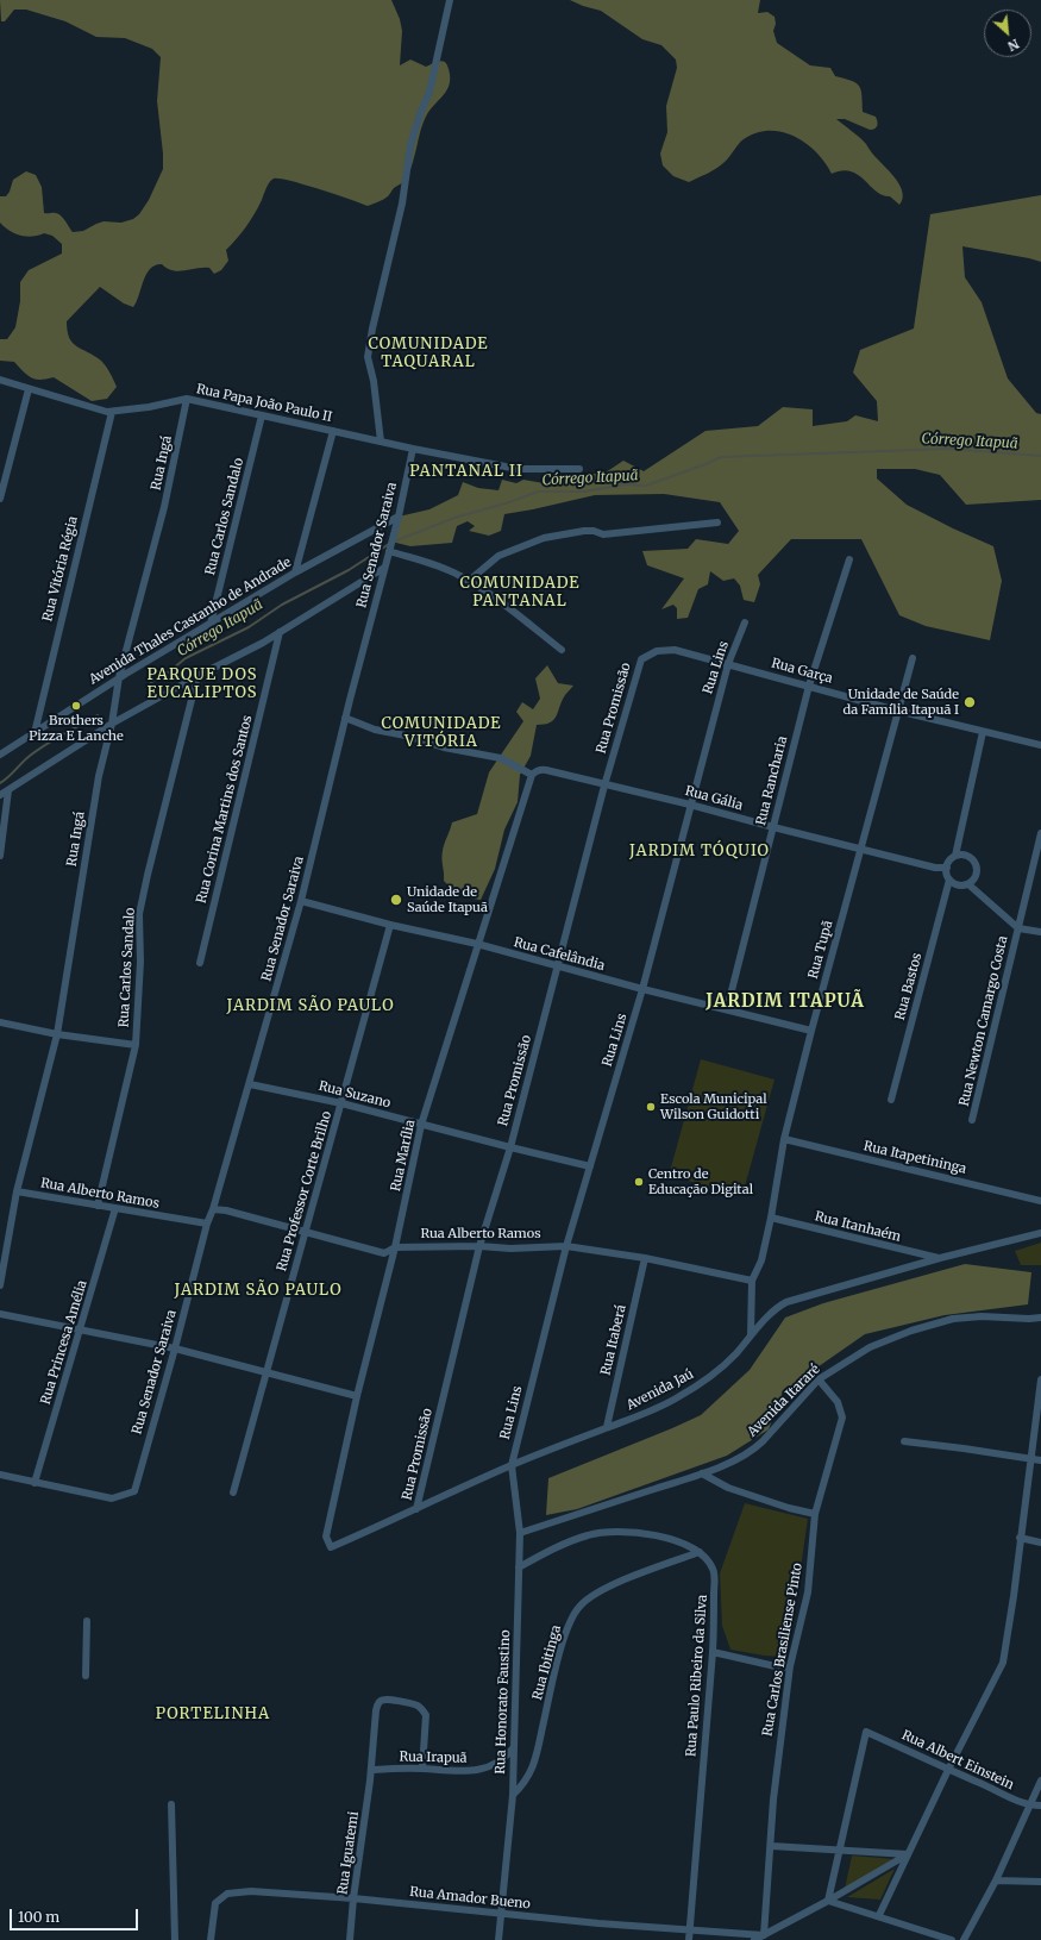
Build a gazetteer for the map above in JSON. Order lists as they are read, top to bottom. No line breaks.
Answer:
{"streets":{"street":["Rua Papa João Paulo II","Rua Ingá","Rua Carlos Sandalo","Rua Senador Saraiva","Rua Vitória Régia","Avenida Thales Castanho de Andrade","Rua Lins","Rua Garça","Rua Promissão","Rua Rancharia","Rua Gália","Rua Corina Martins dos Santos","Rua Tupã","Rua Cafelândia","Rua Bastos","Rua Newton Camargo Costa","Rua Suzano","Rua Marília","Rua Itapetininga","Rua Professor Corte Brilho","Rua Alberto Ramos","Rua Itanhaém","Rua Itaberá","Rua Princesa Amélia","Avenida Jaú","Avenida Itararé","Rua Carlos Brasiliense Pinto","Rua Ibitinga","Rua Paulo Ribeiro da Silva","Rua Honorato Faustino","Rua Irapuã","Rua Albert Einstein","Rua Iguatemi","Rua Amador Bueno"]},"crossings":[["Rua Papa João Paulo II","Rua Ingá"],["Rua Papa João Paulo II","Rua Carlos Sandalo"],["Rua Papa João Paulo II","Rua Senador Saraiva"],["Rua Papa João Paulo II","Rua Vitória Régia"],["Rua Ingá","Avenida Thales Castanho de Andrade"],["Rua Ingá","Rua Alberto Ramos"],["Rua Carlos Sandalo","Avenida Thales Castanho de Andrade"],["Rua Carlos Sandalo","Rua Alberto Ramos"],["Rua Senador Saraiva","Avenida Thales Castanho de Andrade"],["Rua Senador Saraiva","Rua Cafelândia"],["Rua Senador Saraiva","Rua Suzano"],["Rua Senador Saraiva","Rua Alberto Ramos"],["Rua Senador Saraiva","Rua Princesa Amélia"],["Rua Vitória Régia","Avenida Thales Castanho de Andrade"],["Rua Lins","Rua Garça"],["Rua Lins","Rua Gália"],["Rua Lins","Rua Cafelândia"],["Rua Lins","Rua Suzano"],["Rua Lins","Rua Alberto Ramos"],["Rua Lins","Avenida Jaú"],["Rua Lins","Rua Honorato Faustino"],["Rua Garça","Rua Promissão"],["Rua Garça","Rua Rancharia"],["Rua Garça","Rua Tupã"],["Rua Promissão","Rua Gália"],["Rua Promissão","Rua Cafelândia"],["Rua Promissão","Rua Suzano"],["Rua Promissão","Rua Alberto Ramos"],["Rua Promissão","Avenida Jaú"],["Rua Rancharia","Rua Gália"],["Rua Rancharia","Rua Cafelândia"],["Rua Gália","Rua Tupã"],["Rua Gália","Rua Bastos"],["Rua Gália","Rua Marília"],["Rua Tupã","Rua Cafelândia"],["Rua Tupã","Rua Itapetininga"],["Rua Tupã","Rua Alberto Ramos"],["Rua Tupã","Rua Itanhaém"],["Rua Tupã","Avenida Jaú"],["Rua Cafelândia","Rua Marília"],["Rua Cafelândia","Rua Professor Corte Brilho"],["Rua Suzano","Rua Marília"],["Rua Suzano","Rua Professor Corte Brilho"],["Rua Marília","Rua Alberto Ramos"],["Rua Marília","Avenida Jaú"],["Rua Professor Corte Brilho","Rua Alberto Ramos"],["Rua Alberto Ramos","Rua Itaberá"],["Rua Alberto Ramos","Rua Princesa Amélia"],["Rua Itanhaém","Avenida Jaú"],["Rua Itaberá","Avenida Jaú"],["Avenida Jaú","Rua Honorato Faustino"],["Avenida Itararé","Rua Carlos Brasiliense Pinto"],["Avenida Itararé","Rua Honorato Faustino"],["Rua Carlos Brasiliense Pinto","Rua Amador Bueno"],["Rua Ibitinga","Rua Paulo Ribeiro da Silva"],["Rua Ibitinga","Rua Honorato Faustino"],["Rua Paulo Ribeiro da Silva","Rua Honorato Faustino"],["Rua Paulo Ribeiro da Silva","Rua Amador Bueno"],["Rua Honorato Faustino","Rua Irapuã"],["Rua Honorato Faustino","Rua Amador Bueno"],["Rua Irapuã","Rua Iguatemi"],["Rua Iguatemi","Rua Amador Bueno"]],"districts":["COMUNIDADE TAQUARAL","PANTANAL II","COMUNIDADE PANTANAL","PARQUE DOS EUCALIPTOS","COMUNIDADE VITÓRIA","JARDIM TÓQUIO","JARDIM ITAPUÃ","JARDIM SÃO PAULO","JARDIM SÃO PAULO","PORTELINHA"],"water":["Córrego Itapuã"],"places":["Unidade de Saúde da Família Itapuã I","Brothers Pizza E Lanche","Unidade de Saúde Itapuã","Escola Municipal Wilson Guidotti","Centro de Educação Digital"],"scale_bar":"100 m","north":"bottom right"}
